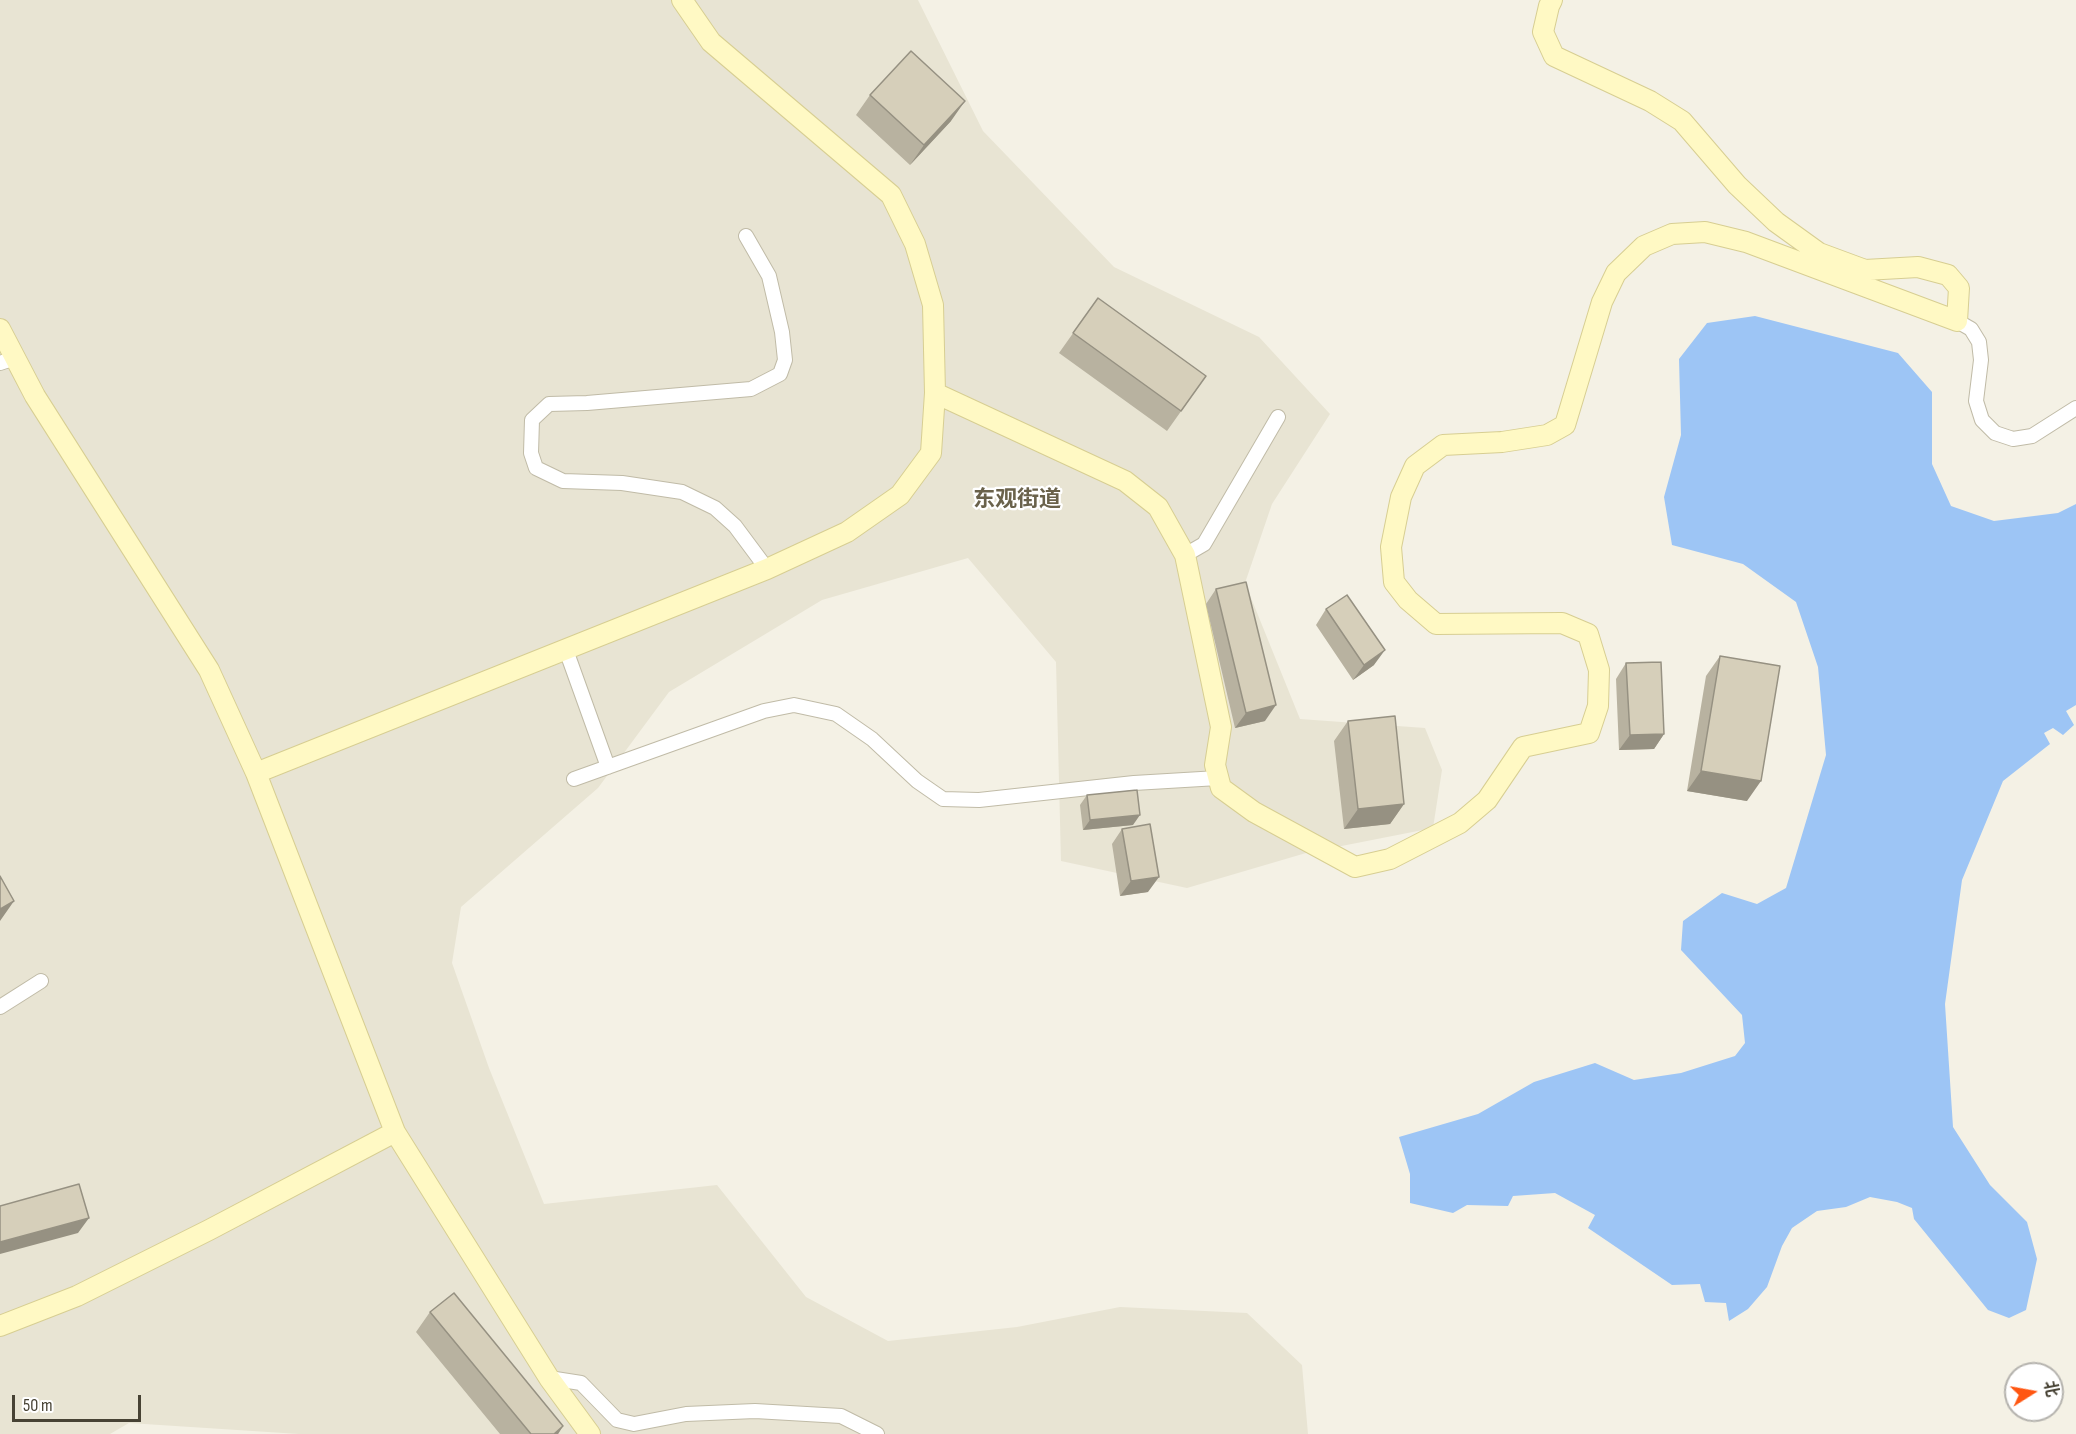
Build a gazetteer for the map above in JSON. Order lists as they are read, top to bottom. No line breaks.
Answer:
{"districts":["东观街道"],"scale_bar":"50 m","north":"right"}
